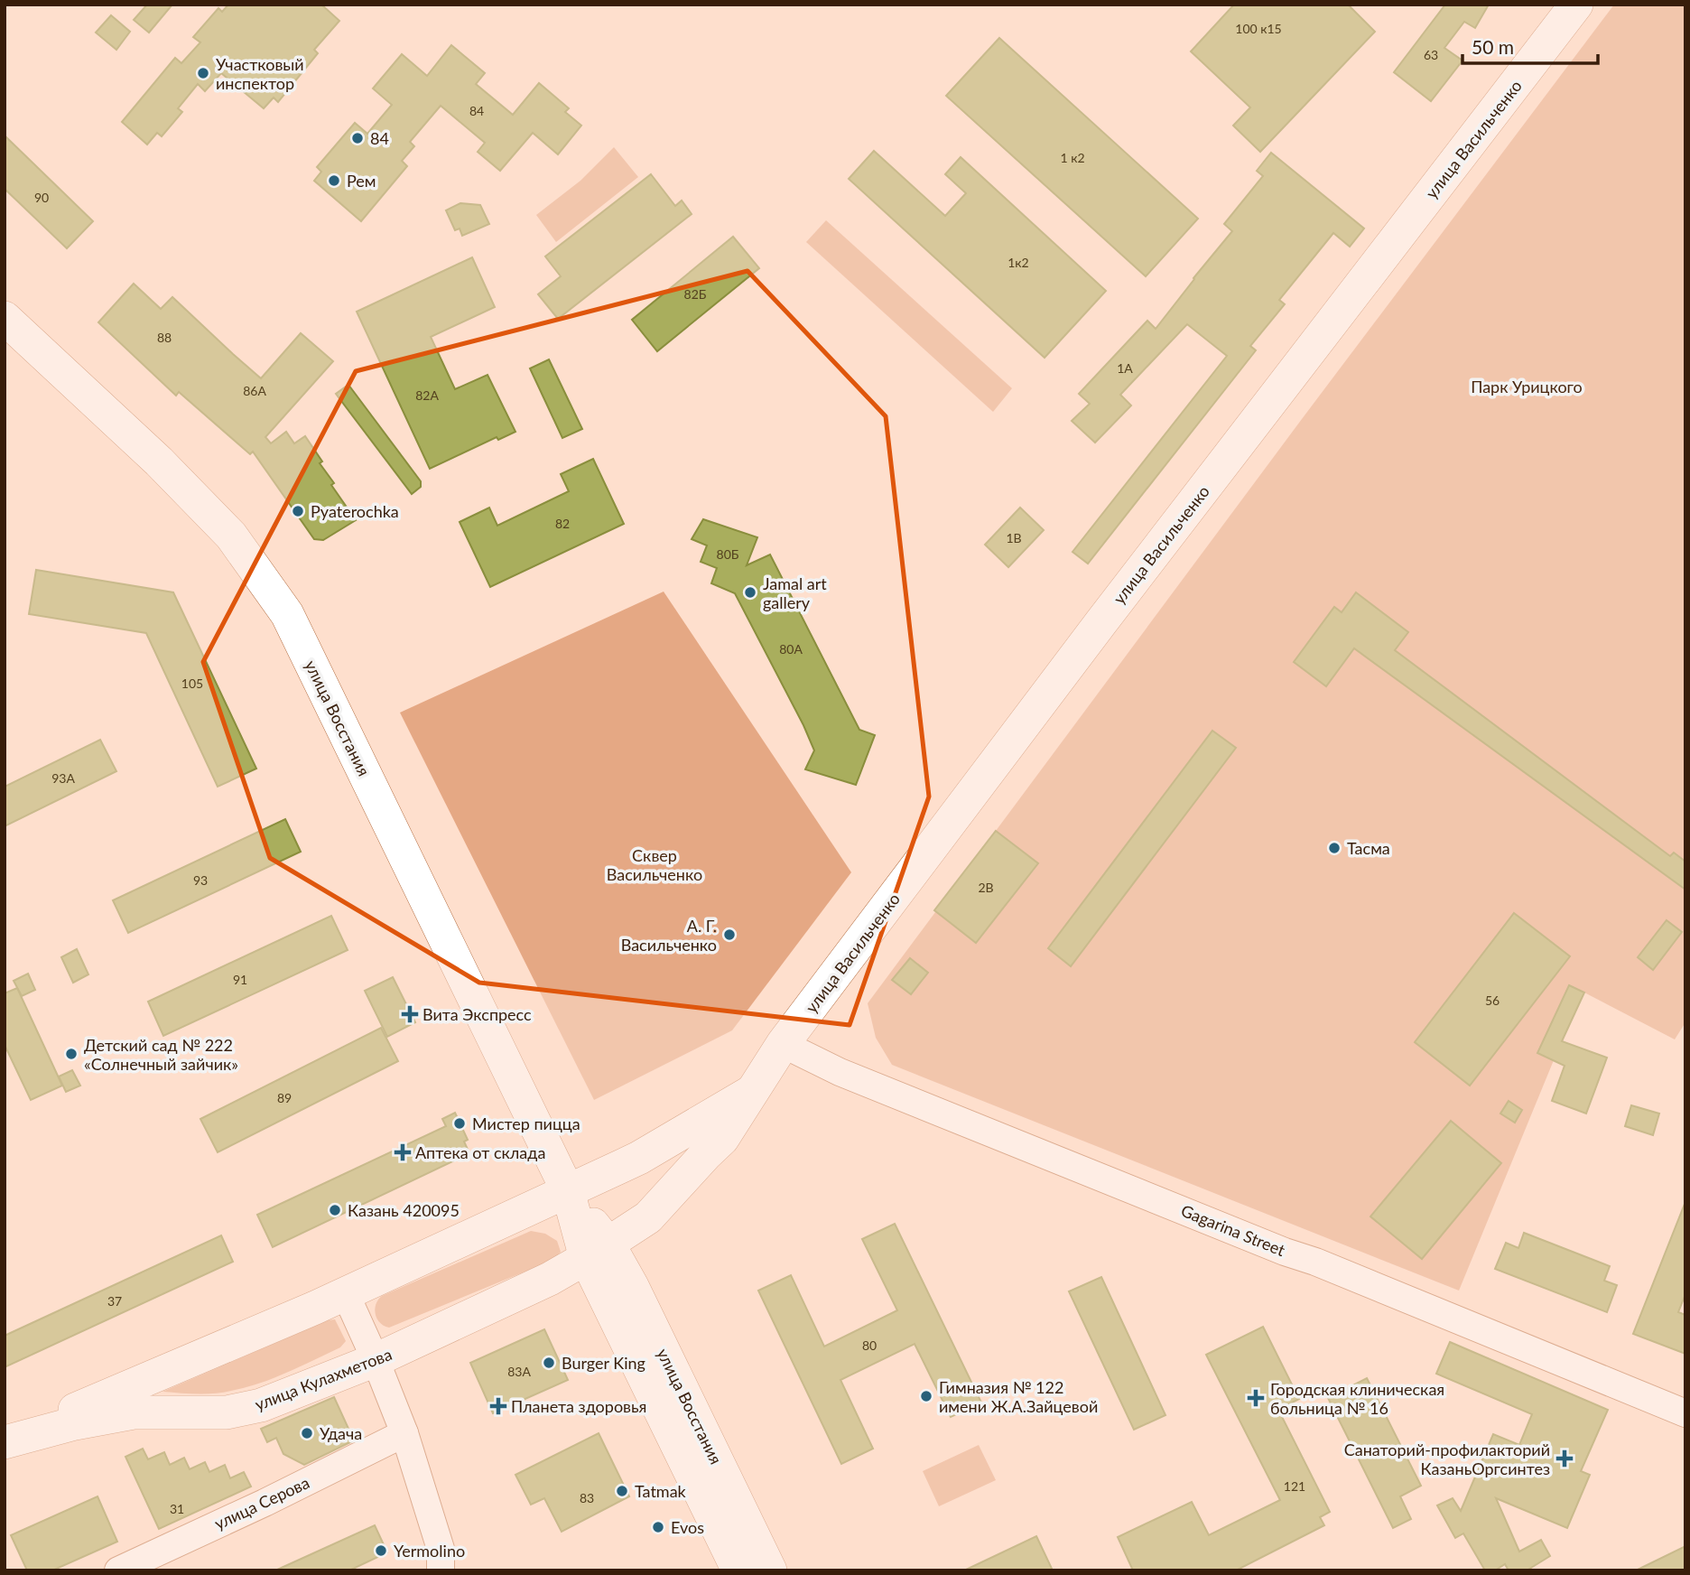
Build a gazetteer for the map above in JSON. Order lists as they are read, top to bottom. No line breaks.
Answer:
{"streets":{"main road":["улица Васильченко","улица Восстания","улица Кулахметова"],"street":["Gagarina Street","улица Серова"]},"crossings":[["улица Васильченко","улица Восстания"],["улица Васильченко","Gagarina Street"],["улица Васильченко","улица Кулахметова"],["улица Восстания","улица Кулахметова"]],"parks":["Парк Урицкого","Сквер Васильченко"],"places":{"other":["Участковый инспектор","84","Рем","Pyaterochka","Jamal art gallery","Тасма","А. Г. Васильченко","Детский сад № 222 «Солнечный зайчик»","Мистер пицца","Казань 420095","Burger King","Гимназия № 122 имени Ж.А.Зайцевой","Удача","Tatmak","Evos","Yermolino"],"health":["Вита Экспресс","Аптека от склада","Городская клиническая больница № 16","Планета здоровья","Санаторий-профилакторий КазаньОргсинтез"]},"house_numbers":["100 к15","63","84","1 к2","90","1к2","82Б","88","1А","86А","82А","82","1В","80Б","80А","105","93А","93","2В","91","56","89","37","80","83А","121","83","31"],"scale_bar":"50 m"}
